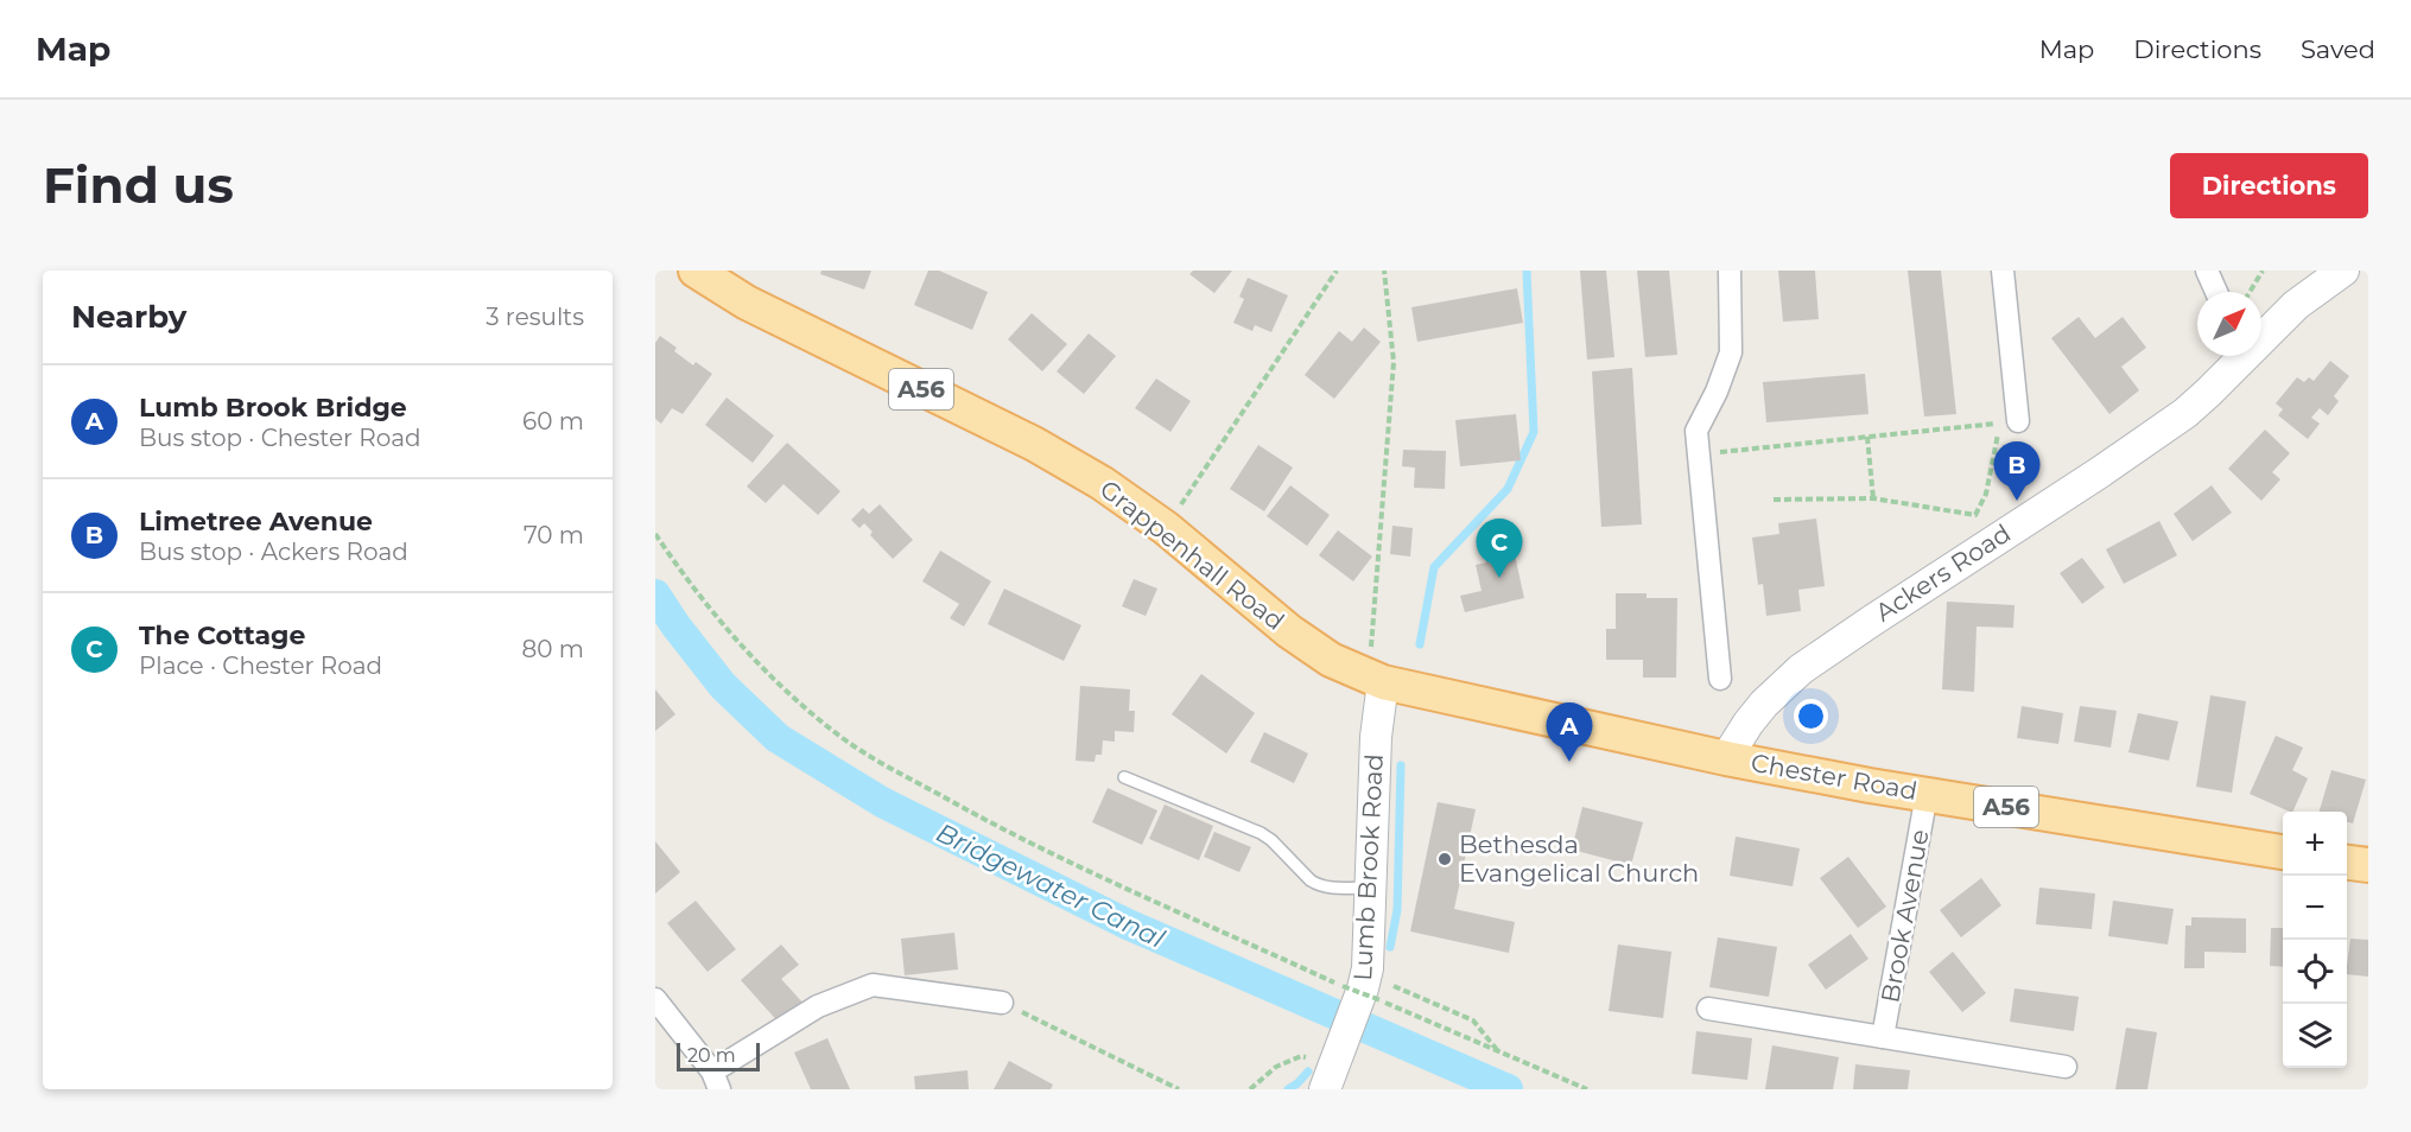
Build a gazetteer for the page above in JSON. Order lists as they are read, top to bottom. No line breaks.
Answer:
{"streets":{"main road":["A56","Grappenhall Road","Chester Road"],"street":["Ackers Road","Lumb Brook Road","Brook Avenue"]},"crossings":[["Grappenhall Road","Chester Road"],["Grappenhall Road","Lumb Brook Road"],["Ackers Road","Chester Road"],["Chester Road","Lumb Brook Road"],["Chester Road","Brook Avenue"]],"water":["Bridgewater Canal"],"places":["Bethesda Evangelical Church"],"scale_bar":"20 m","north":"top right","page":{"header":"Map","nav":["Map","Directions","Saved"],"buttons":"Directions","title":"Find us","heading":["Nearby","3 results"],"list":[{"mark":"A","name":"Lumb Brook Bridge","note":"Bus stop · Chester Road","value":"60 m"},{"mark":"B","name":"Limetree Avenue","note":"Bus stop · Ackers Road","value":"70 m"},{"mark":"C","name":"The Cottage","note":"Place · Chester Road","value":"80 m"}],"pins":["B","C","A"],"map_buttons":["+","−"],"scale":"20 m"}}
